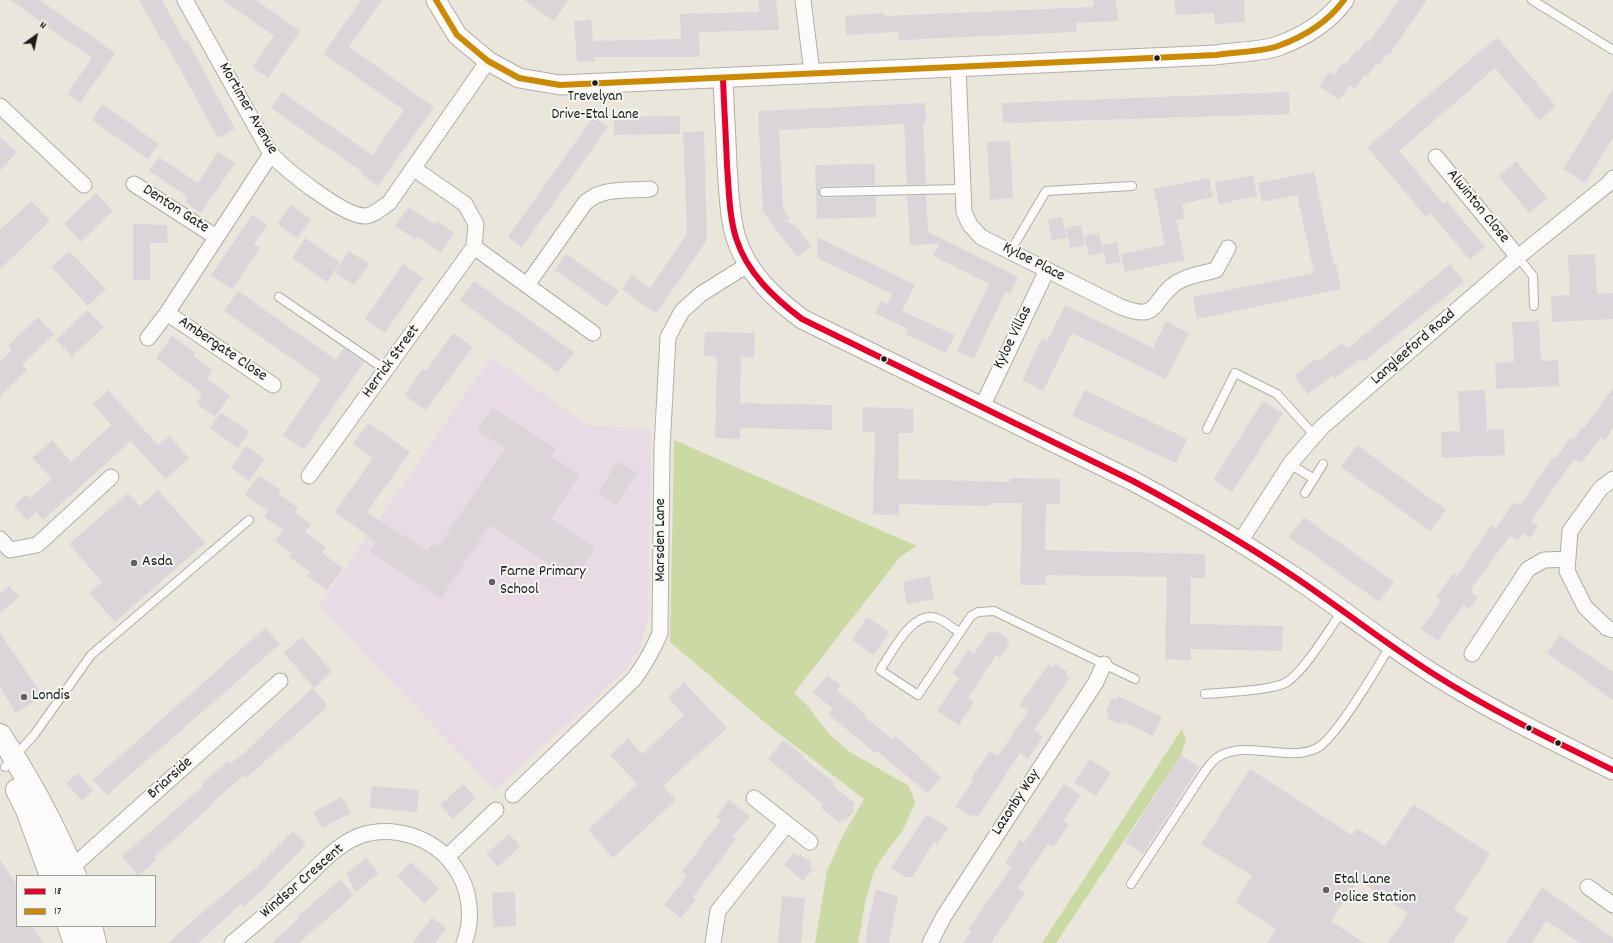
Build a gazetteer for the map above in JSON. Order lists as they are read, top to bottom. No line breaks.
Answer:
{"streets":{"street":["Mortimer Avenue","Alwinton Close","Denton Gate","Kyloe Place","Kyloe Villas","Langleeford Road","Ambergate Close","Herrick Street","Marsden Lane","Briarside","Lazonby Way","Windsor Crescent"]},"crossings":[["Mortimer Avenue","Ambergate Close"],["Alwinton Close","Langleeford Road"],["Denton Gate","Ambergate Close"],["Kyloe Place","Kyloe Villas"]],"places":["Trevelyan Drive-Etal Lane","Asda","Farne Primary School","Londis","Etal Lane Police Station"],"lines":["transit line 17","transit line 18"],"legend":["18","17"],"north":"top right"}
